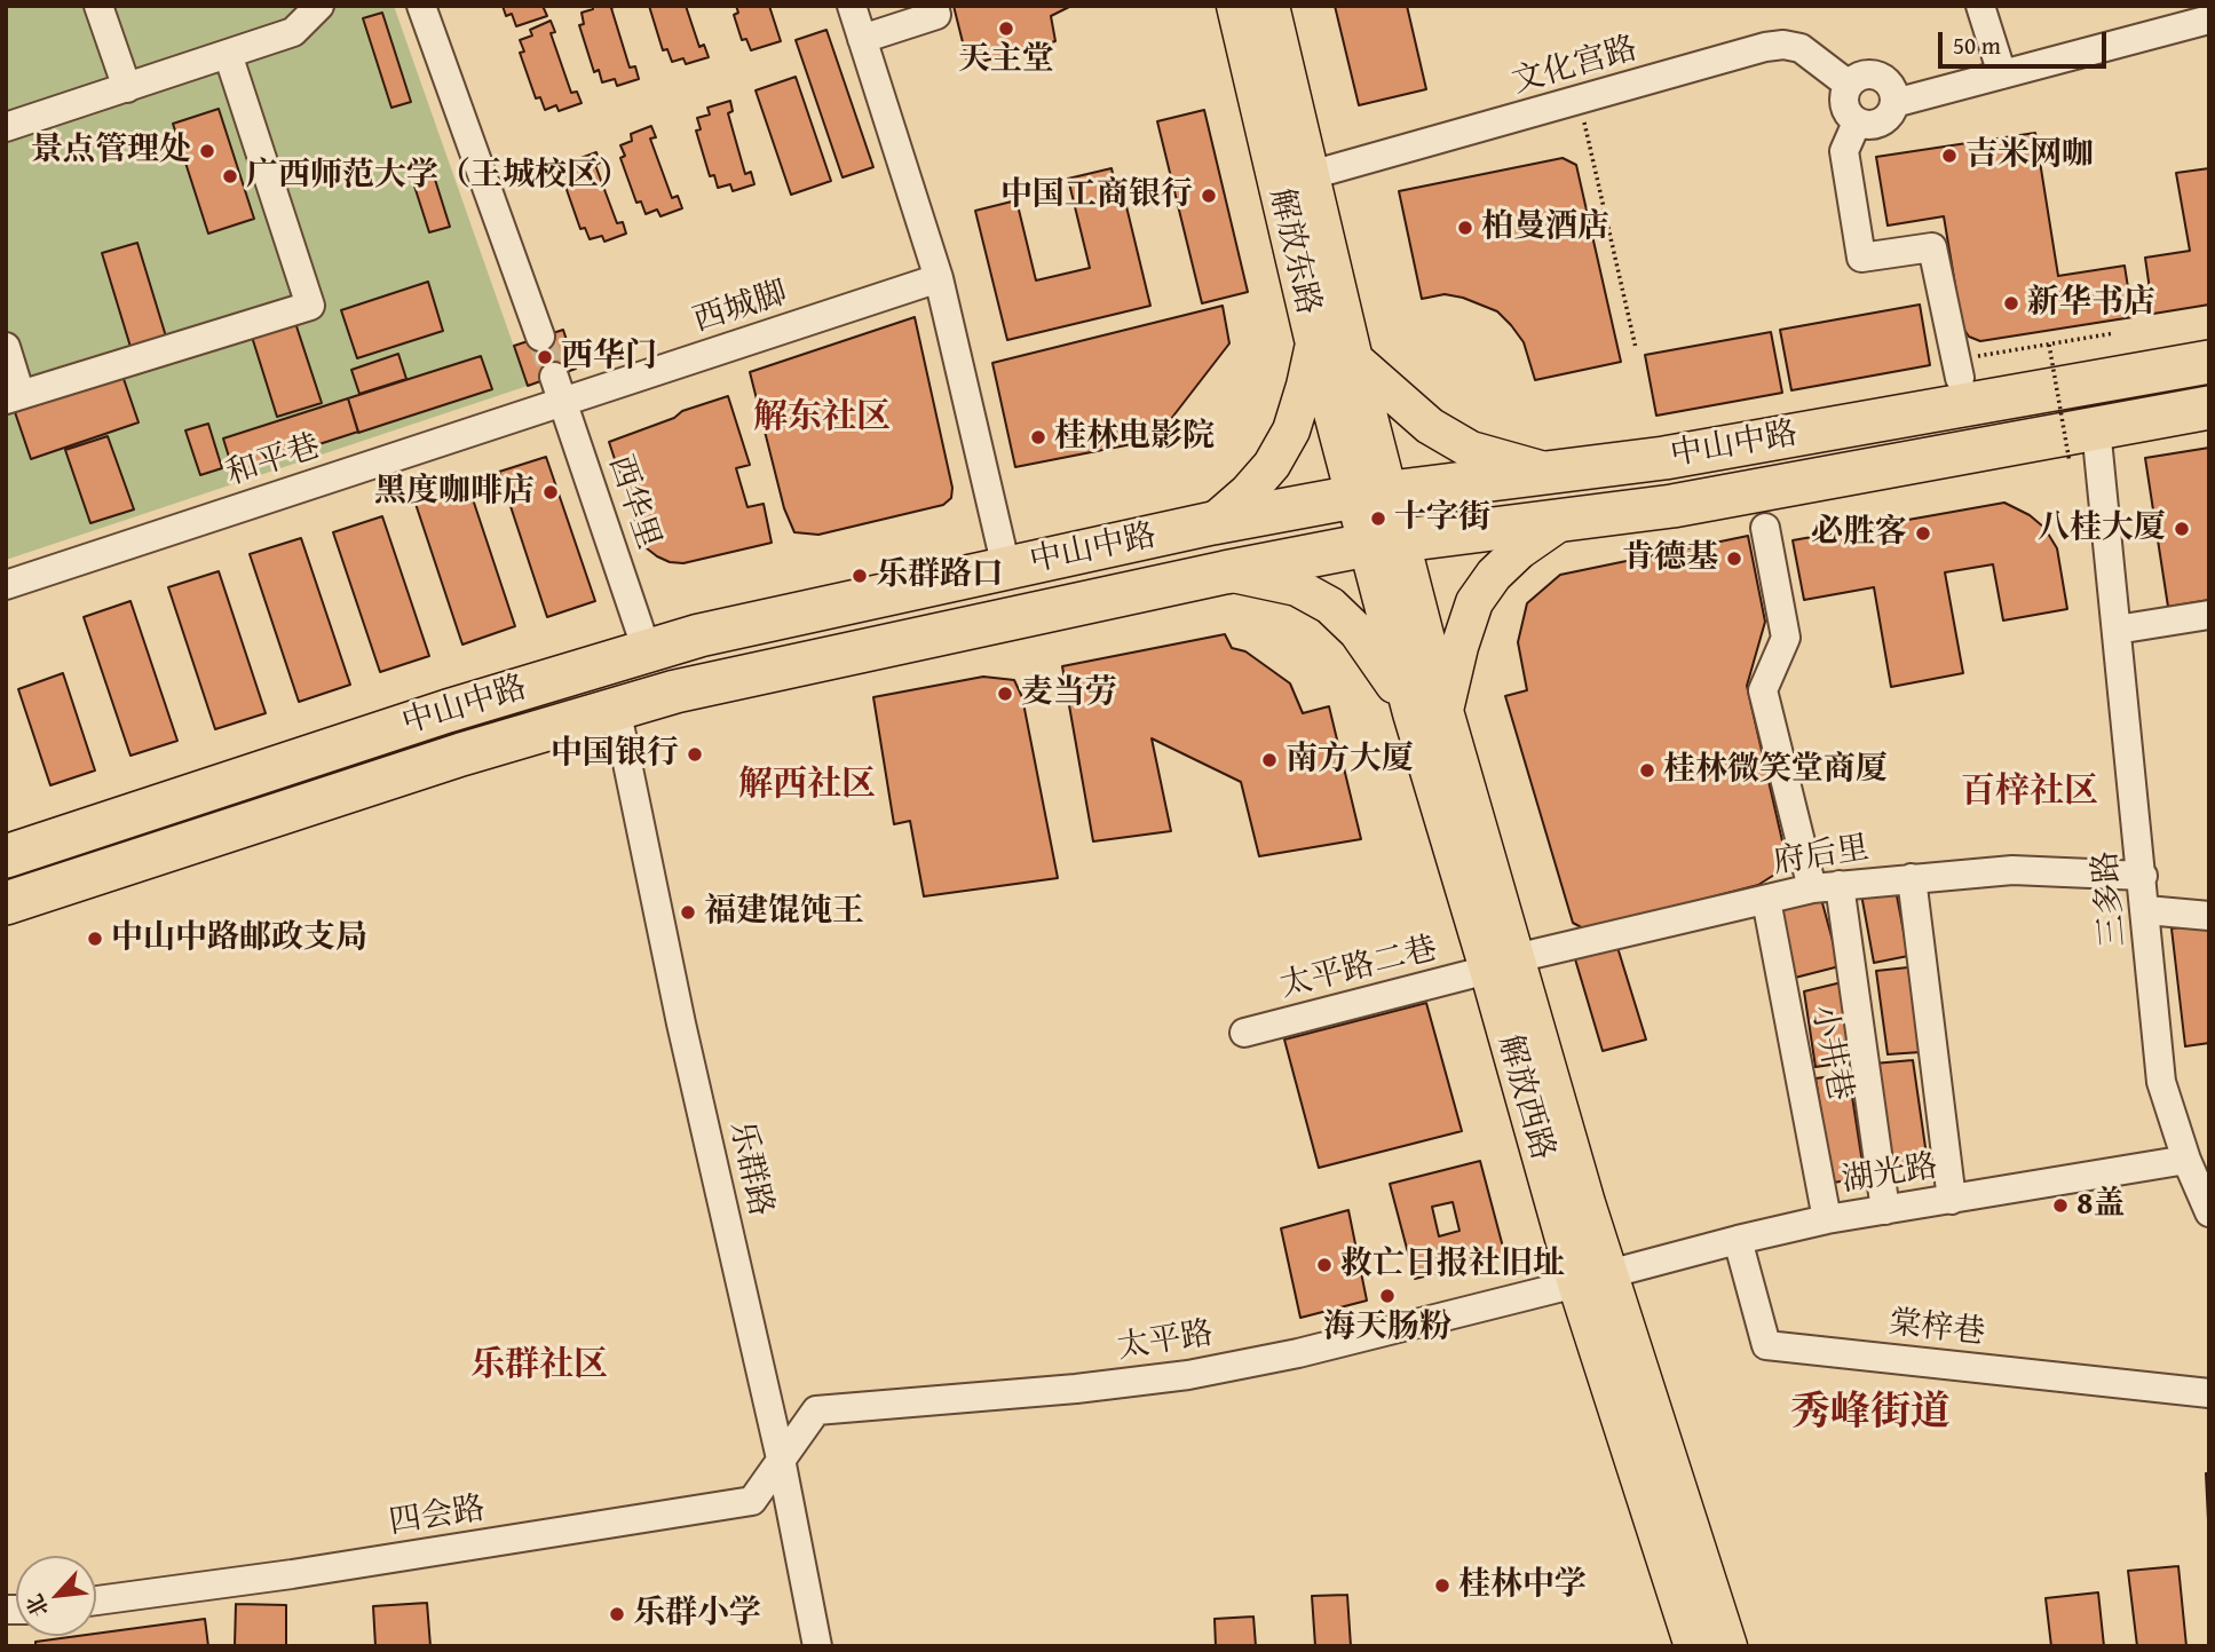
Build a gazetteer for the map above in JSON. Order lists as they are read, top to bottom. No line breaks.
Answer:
{"streets":{"highway":["中山中路"],"main road":["解放东路","解放西路"],"street":["文化宫路","西城脚","和平巷","西华里","府后里","三多路","太平路二巷","小井巷","乐群路","湖光路","棠梓巷","太平路","四会路"]},"crossings":[["文化宫路","解放东路"],["解放东路","中山中路"],["解放东路","解放西路"],["西城脚","和平巷"],["西城脚","西华里"],["中山中路","西华里"],["中山中路","三多路"],["中山中路","解放西路"],["中山中路","乐群路"],["和平巷","西华里"],["府后里","三多路"],["府后里","太平路二巷"],["府后里","小井巷"],["府后里","解放西路"],["三多路","湖光路"],["太平路二巷","解放西路"],["小井巷","湖光路"],["解放西路","湖光路"],["解放西路","太平路"],["乐群路","太平路"],["乐群路","四会路"],["湖光路","棠梓巷"],["湖光路","太平路"],["太平路","四会路"]],"districts":["解东社区","解西社区","百梓社区","乐群社区","秀峰街道"],"places":["天主堂","景点管理处","吉米网咖","广西师范大学（王城校区）","中国工商银行","柏曼酒店","新华书店","西华门","桂林电影院","黑度咖啡店","十字街","八桂大厦","必胜客","肯德基","乐群路口","麦当劳","中国银行","南方大厦","桂林微笑堂商厦","福建馄饨王","中山中路邮政支局","8盖","救亡日报社旧址","海天肠粉","桂林中学","乐群小学"],"scale_bar":"50 m","north":"bottom left"}
